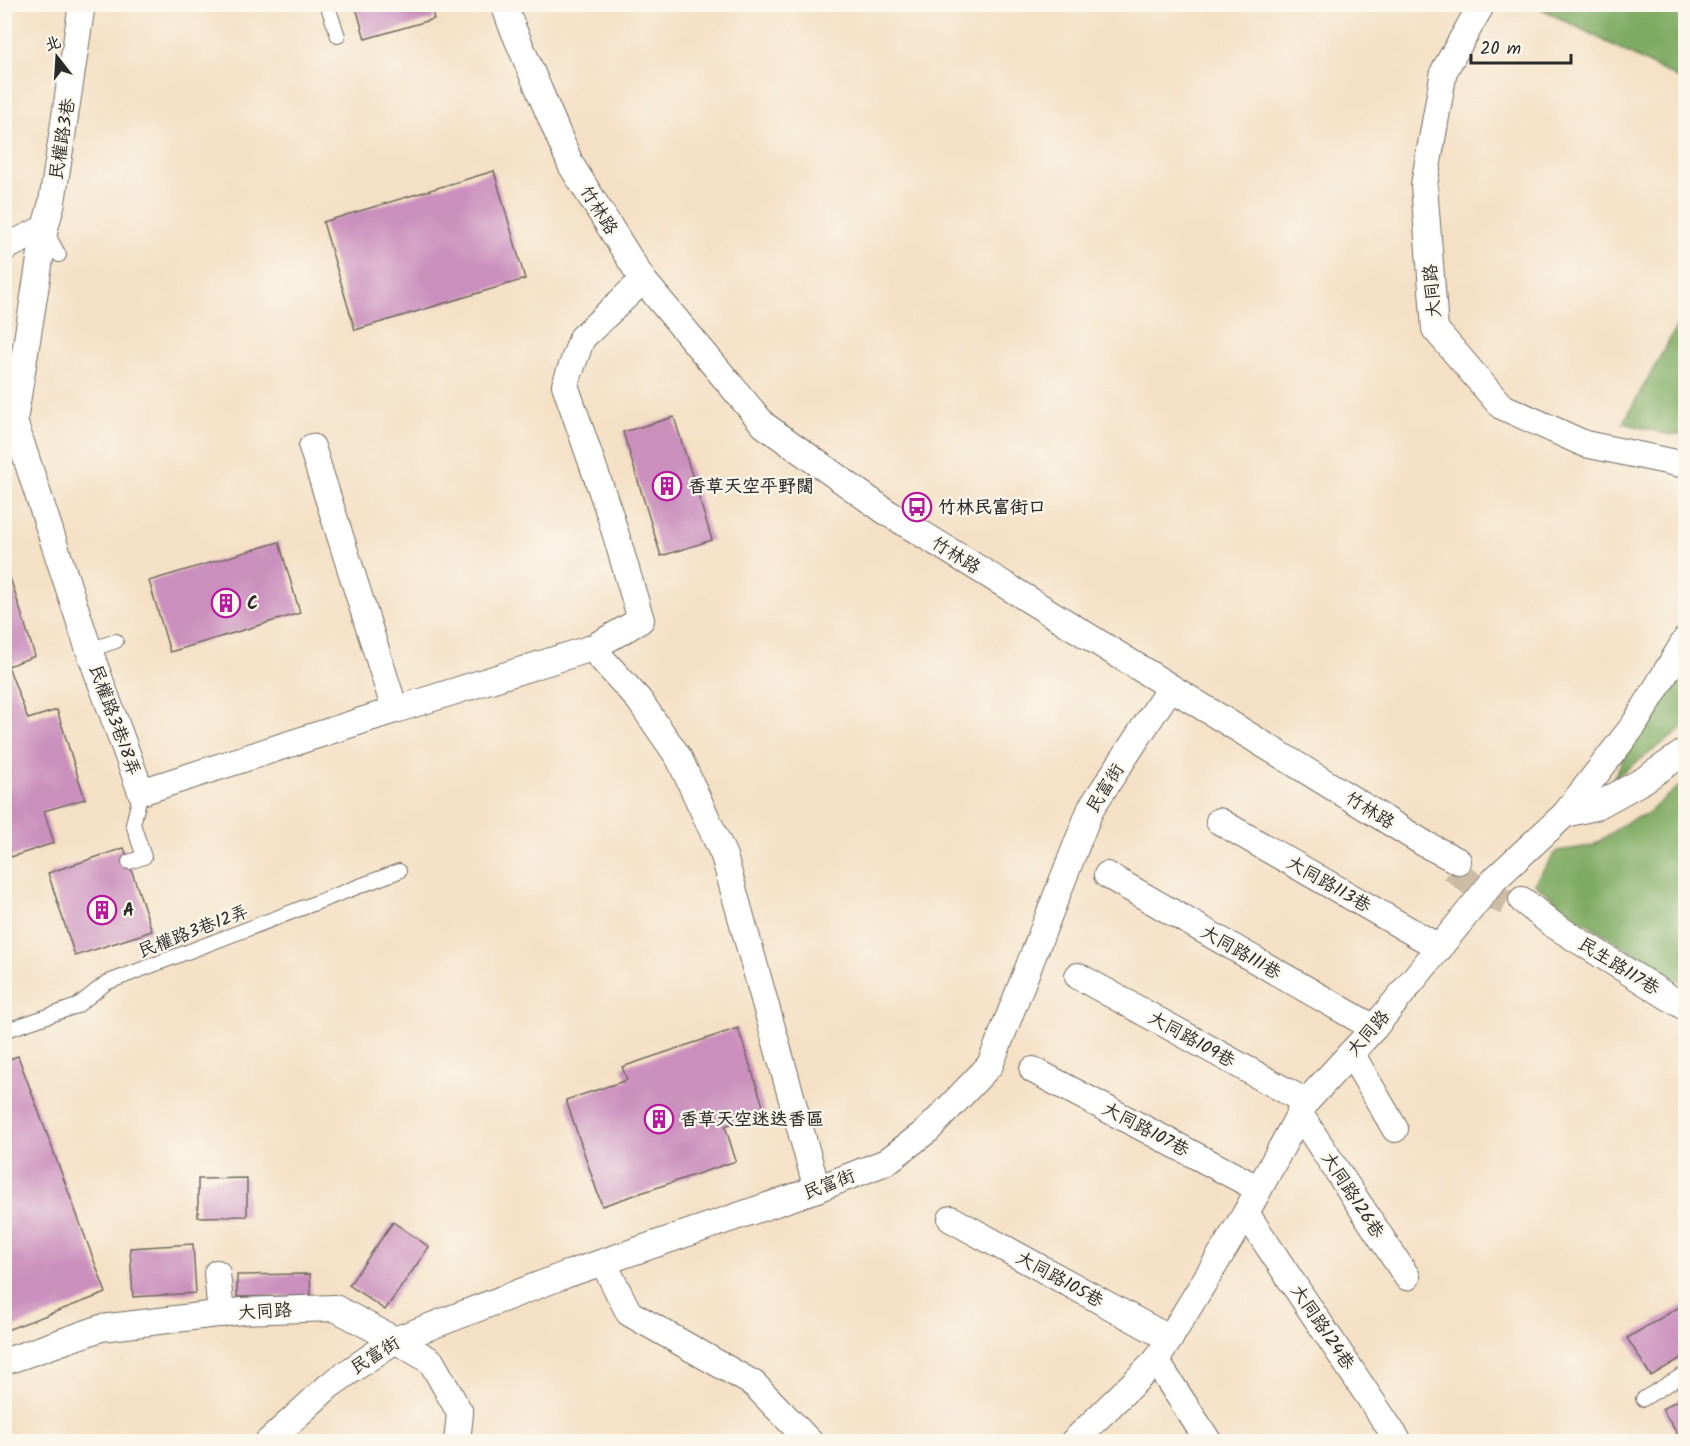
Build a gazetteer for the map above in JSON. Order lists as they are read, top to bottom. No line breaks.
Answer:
{"streets":{"street":["民權路3巷","竹林路","大同路","民權路3巷18弄","民富街","大同路113巷","大同路111巷","民生路117巷","大同路109巷","大同路107巷","大同路126巷","大同路105巷","大同路124巷"],"lane":["民權路3巷12弄"]},"crossings":[["民權路3巷","民權路3巷18弄"],["竹林路","民權路3巷18弄"],["竹林路","民富街"],["大同路","民富街"],["大同路","大同路113巷"],["大同路","大同路111巷"],["大同路","大同路109巷"],["大同路","大同路107巷"],["大同路","大同路126巷"],["大同路","大同路105巷"],["大同路","大同路124巷"],["大同路109巷","大同路126巷"]],"places":{"building":["香草天空平野闊","C","A","香草天空迷迭香區"],"bus stop":["竹林民富街口"]},"scale_bar":"20 m","north":"top"}
